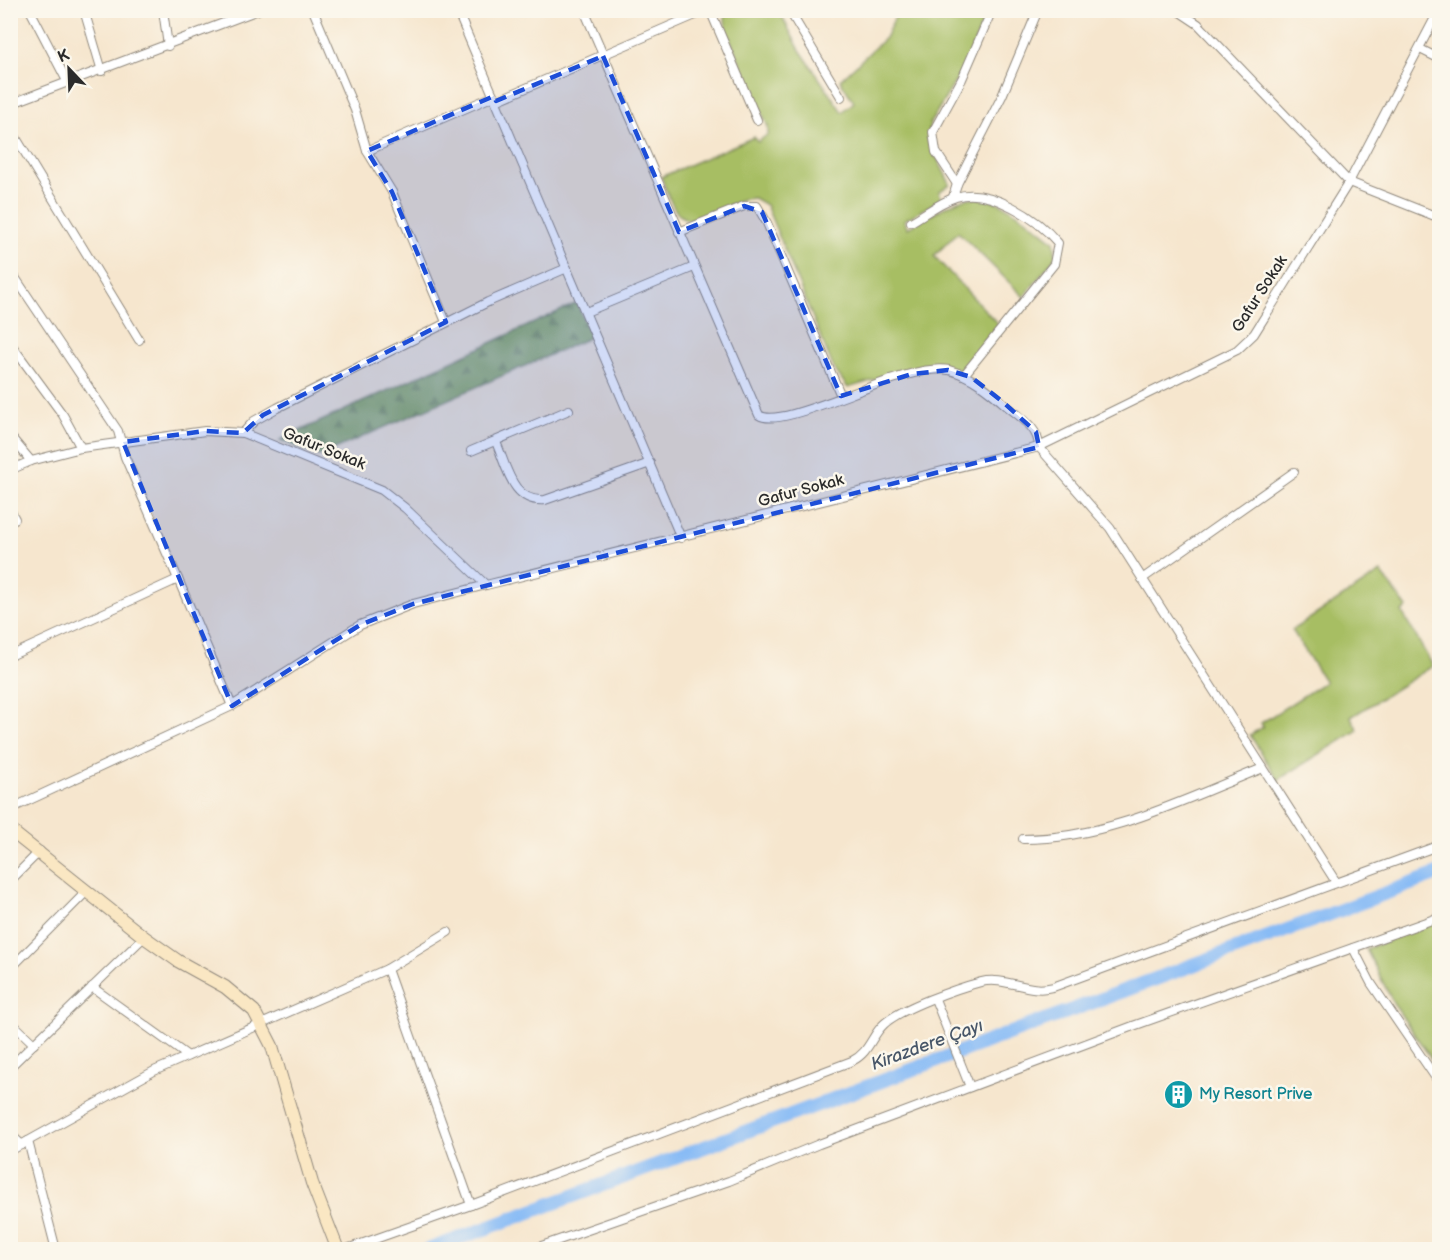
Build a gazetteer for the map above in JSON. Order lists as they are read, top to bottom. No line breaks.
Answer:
{"streets":{"street":["Gafur Sokak"]},"water":["Kirazdere Çayı"],"places":{"building":["My Resort Prive"]},"north":"top left"}
